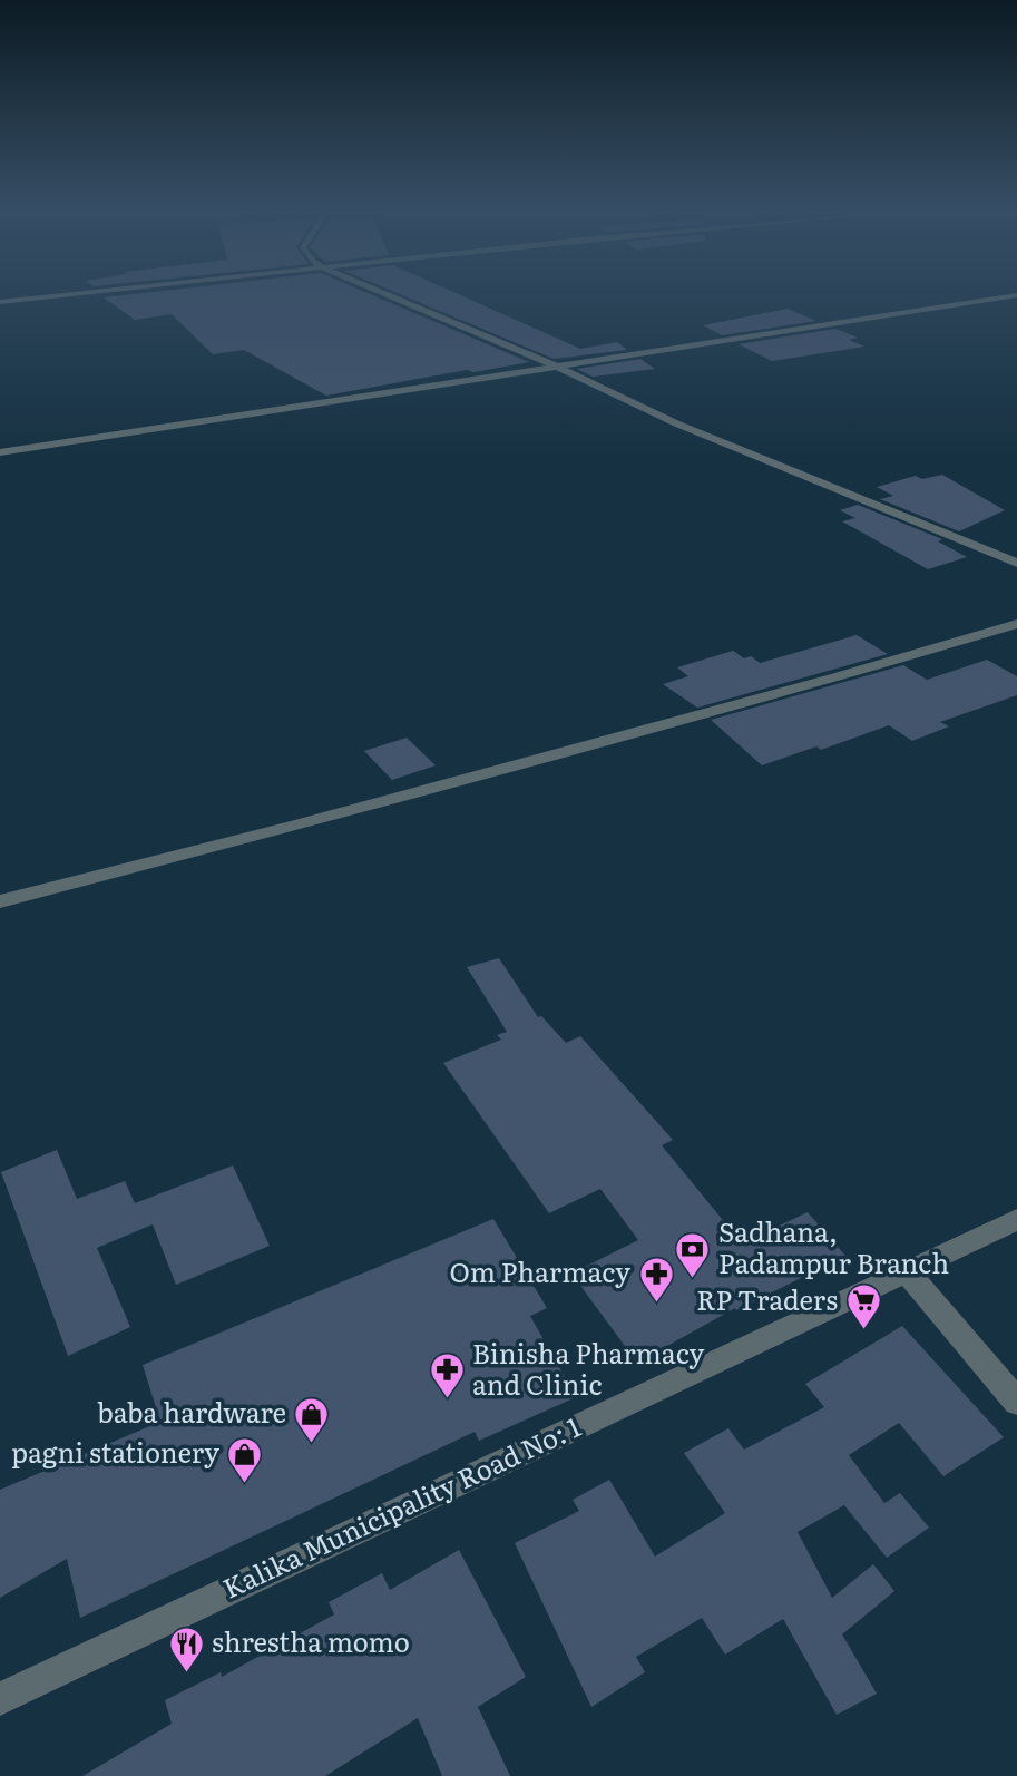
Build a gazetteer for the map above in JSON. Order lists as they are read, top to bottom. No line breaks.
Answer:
{"streets":{"street":["Kalika Municipality Road No: 1"]},"places":{"bank":["Sadhana, Padampur Branch"],"pharmacy":["Om Pharmacy","Binisha Pharmacy and Clinic"],"supermarket":["RP Traders"],"shop":["baba hardware","pagni stationery"],"restaurant":["shrestha momo"]}}
